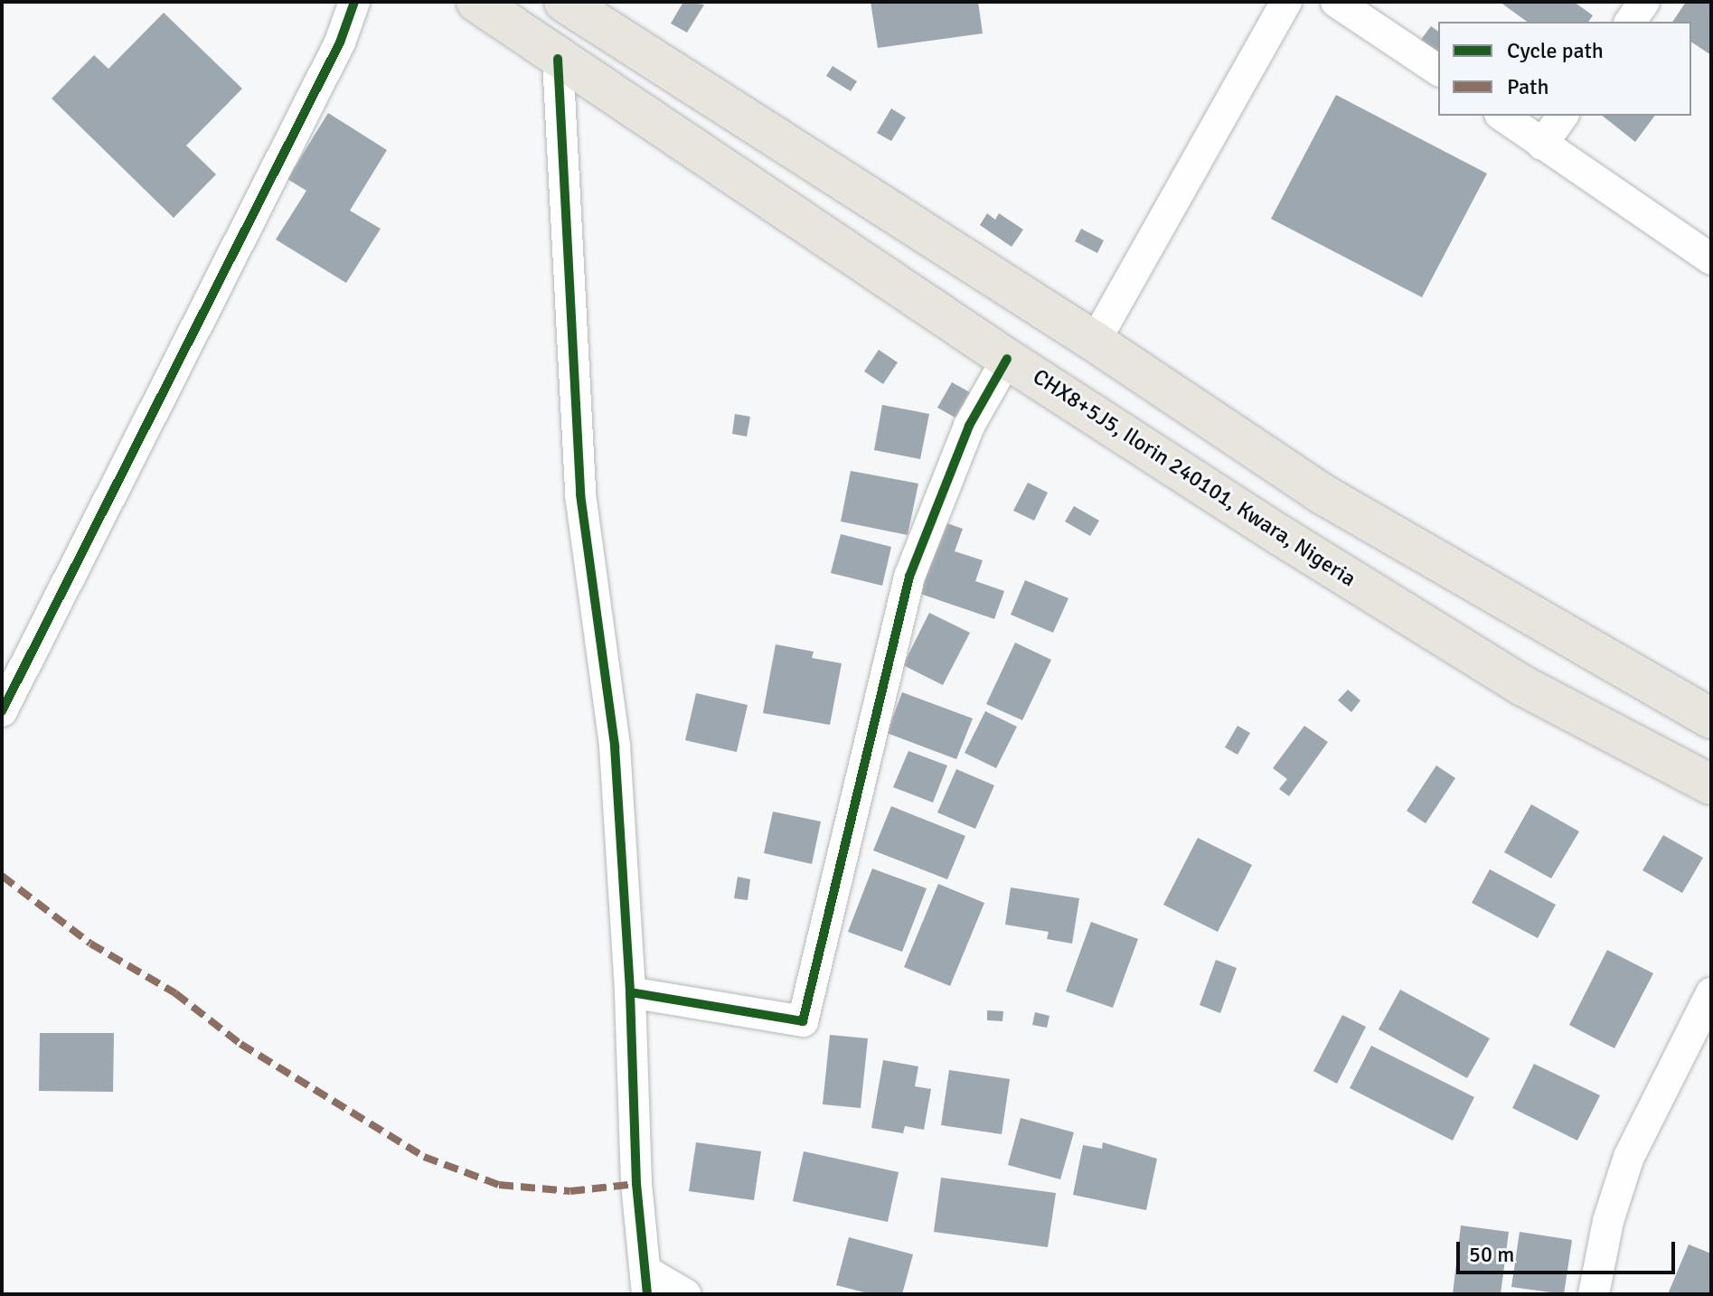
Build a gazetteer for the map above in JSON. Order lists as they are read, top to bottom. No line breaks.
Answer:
{"streets":{"main road":["CHX8+5J5, Ilorin 240101, Kwara, Nigeria"]},"legend":["Cycle path","Path"],"scale_bar":"50 m"}
